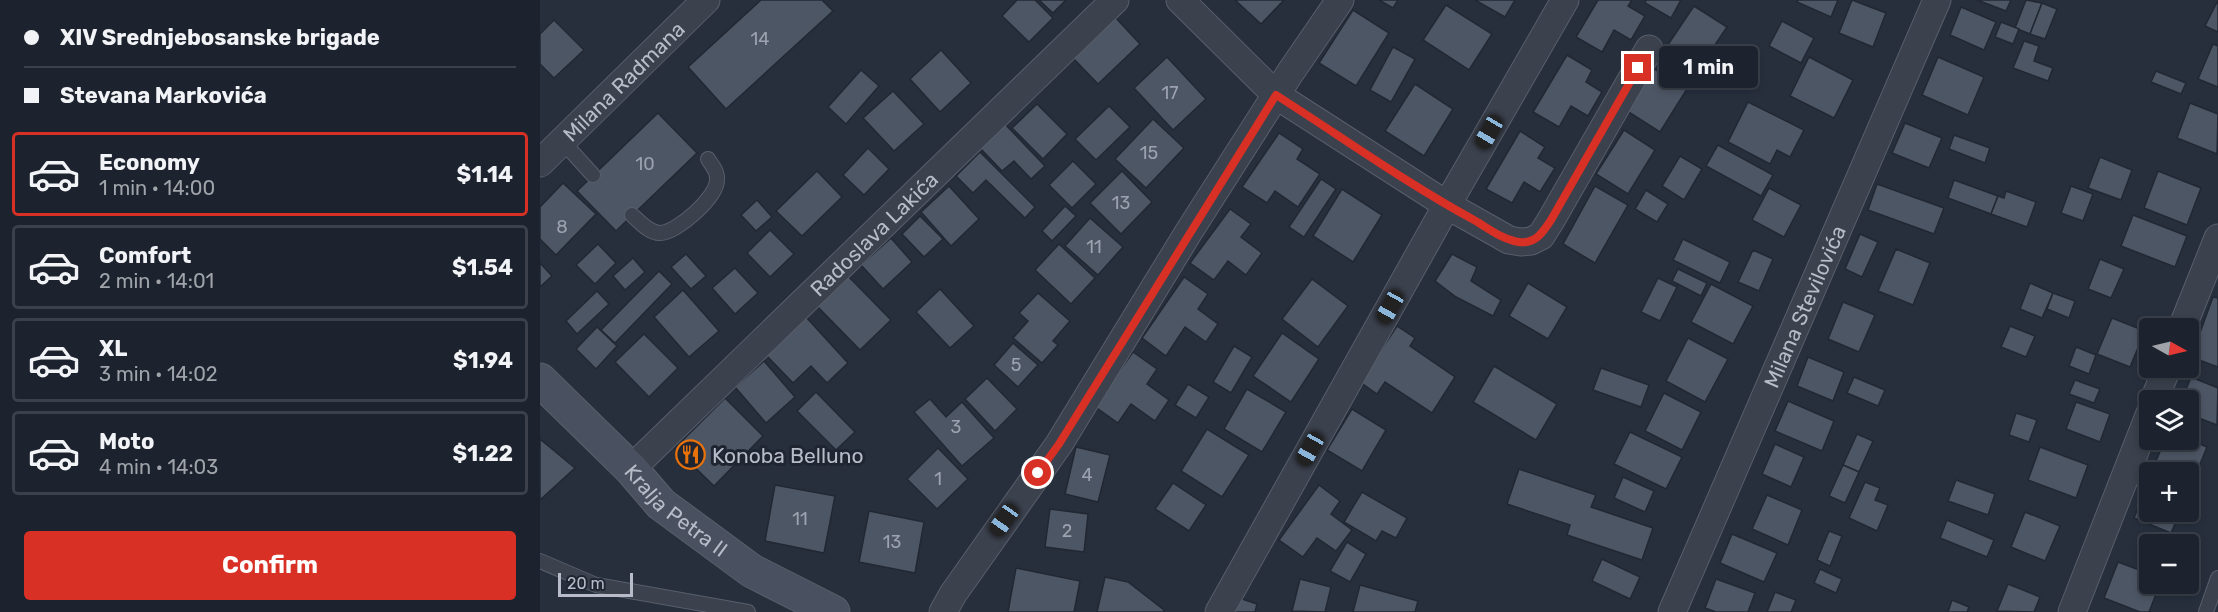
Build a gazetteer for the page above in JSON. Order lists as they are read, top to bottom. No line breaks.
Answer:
{"streets":{"street":["Milana Radmana","Radoslava Lakića","Milana Stevilovića","Kralja Petra II"]},"crossings":[["Radoslava Lakića","Kralja Petra II"]],"places":{"restaurant":["Konoba Belluno"]},"house_numbers":["14","17","15","10","13","8","11","5","3","4","1","11","2","13"],"scale_bar":"20 m","north":"right","page":{"banner":["XIV Srednjebosanske brigade","Stevana Markovića"],"bubble":"1 min","list":[{"name":"Economy","note":"1 min · 14:00","value":"$1.14"},{"name":"Comfort","note":"2 min · 14:01","value":"$1.54"},{"name":"XL","note":"3 min · 14:02","value":"$1.94"},{"name":"Moto","note":"4 min · 14:03","value":"$1.22"}],"map_buttons":["+","−"],"buttons":"Confirm","scale":"20 m"}}
